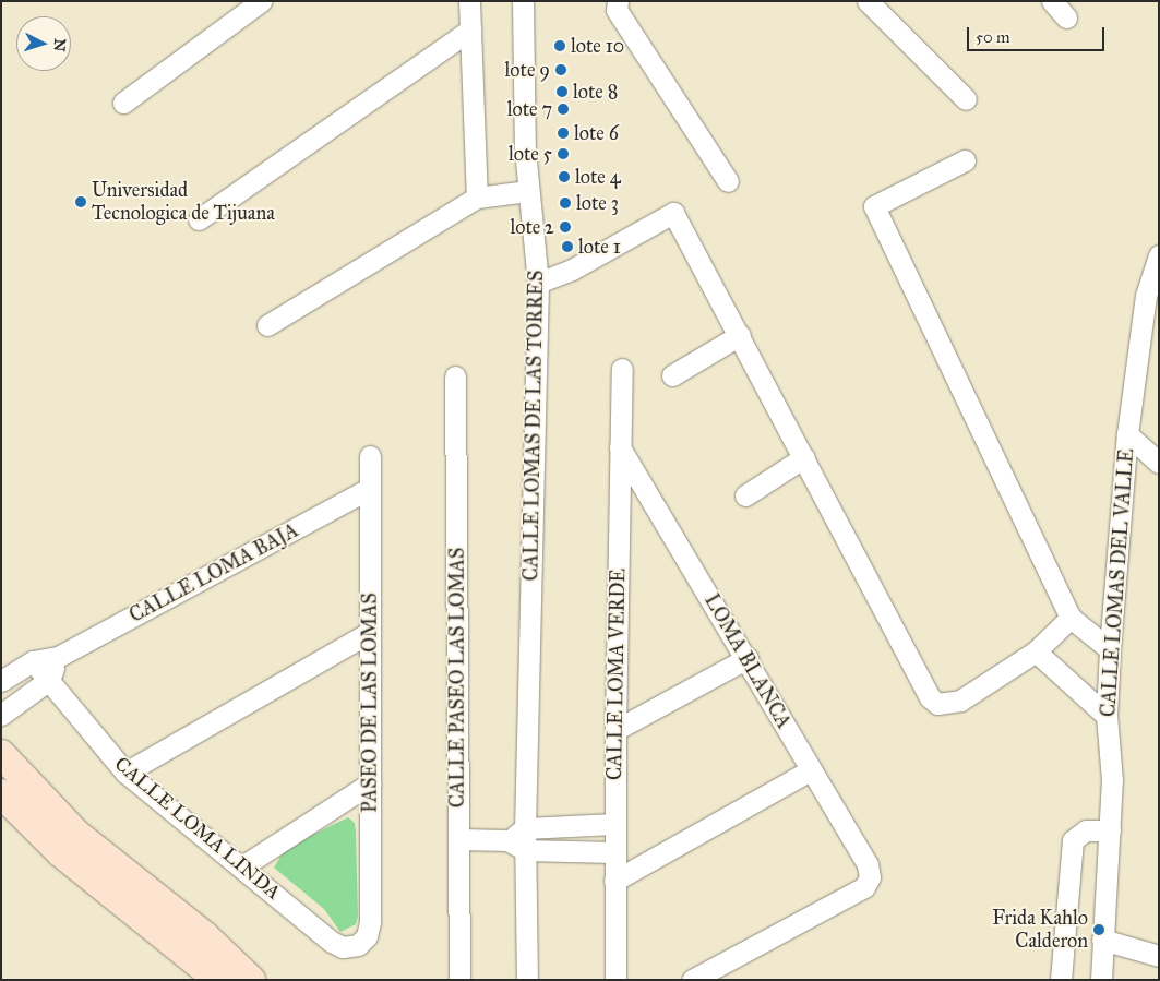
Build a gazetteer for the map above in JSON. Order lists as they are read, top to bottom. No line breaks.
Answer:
{"streets":{"street":["CALLE LOMAS DE LAS TORRES","CALLE LOMA BAJA","CALLE LOMAS DEL VALLE","LOMA BLANCA","CALLE LOMA VERDE","CALLE PASEO LAS LOMAS","PASEO DE LAS LOMAS","CALLE LOMA LINDA"]},"crossings":[["CALLE LOMA BAJA","PASEO DE LAS LOMAS"],["CALLE LOMA BAJA","CALLE LOMA LINDA"],["LOMA BLANCA","CALLE LOMA VERDE"],["PASEO DE LAS LOMAS","CALLE LOMA LINDA"]],"places":["lote 10","lote 9","lote 8","lote 7","lote 6","lote 5","lote 4","Universidad Tecnologica de Tijuana","lote 3","lote 2","lote 1","Frida Kahlo Calderon"],"scale_bar":"50 m","north":"right"}
